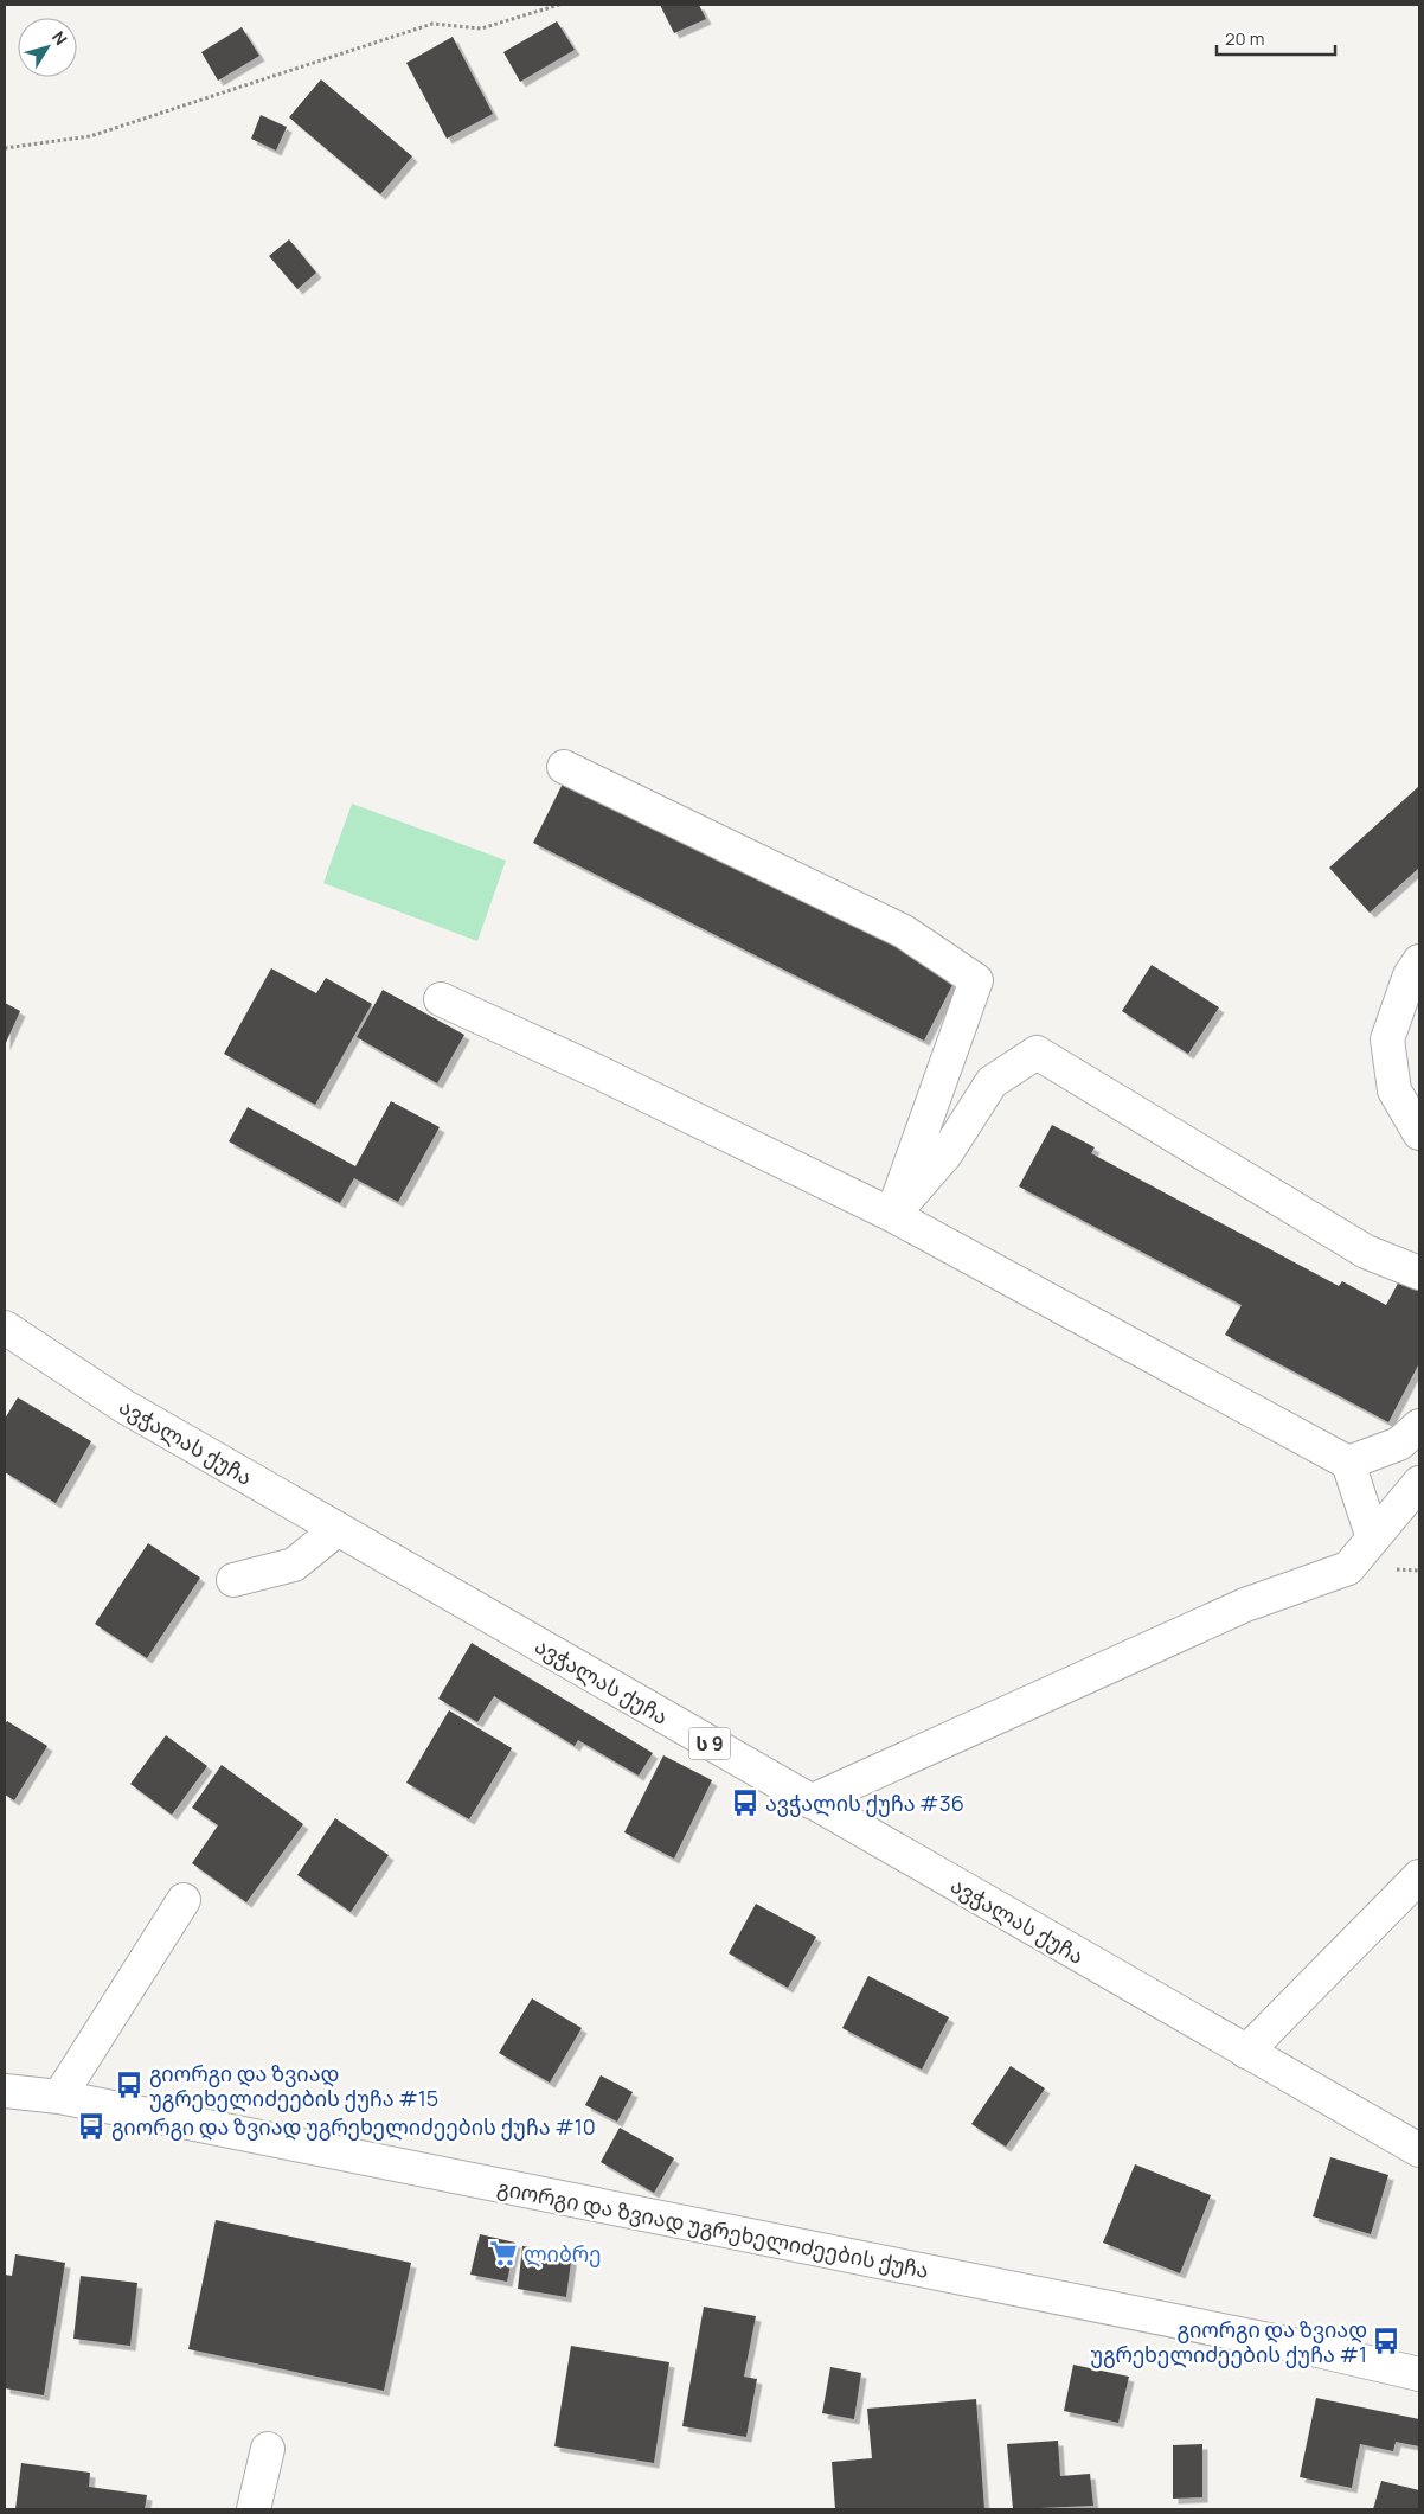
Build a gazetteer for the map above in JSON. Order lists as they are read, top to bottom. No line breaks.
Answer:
{"streets":{"main road":["ავჭალას ქუჩა","ს 9","გიორგი და ზვიად უგრეხელიძეების ქუჩა"]},"places":{"bus stop":["ავჭალის ქუჩა #36","გიორგი და ზვიად უგრეხელიძეების ქუჩა #15","გიორგი და ზვიად უგრეხელიძეების ქუჩა #10","გიორგი და ზვიად უგრეხელიძეების ქუჩა #1"],"supermarket":["ლიბრე"]},"scale_bar":"20 m","north":"top right"}
